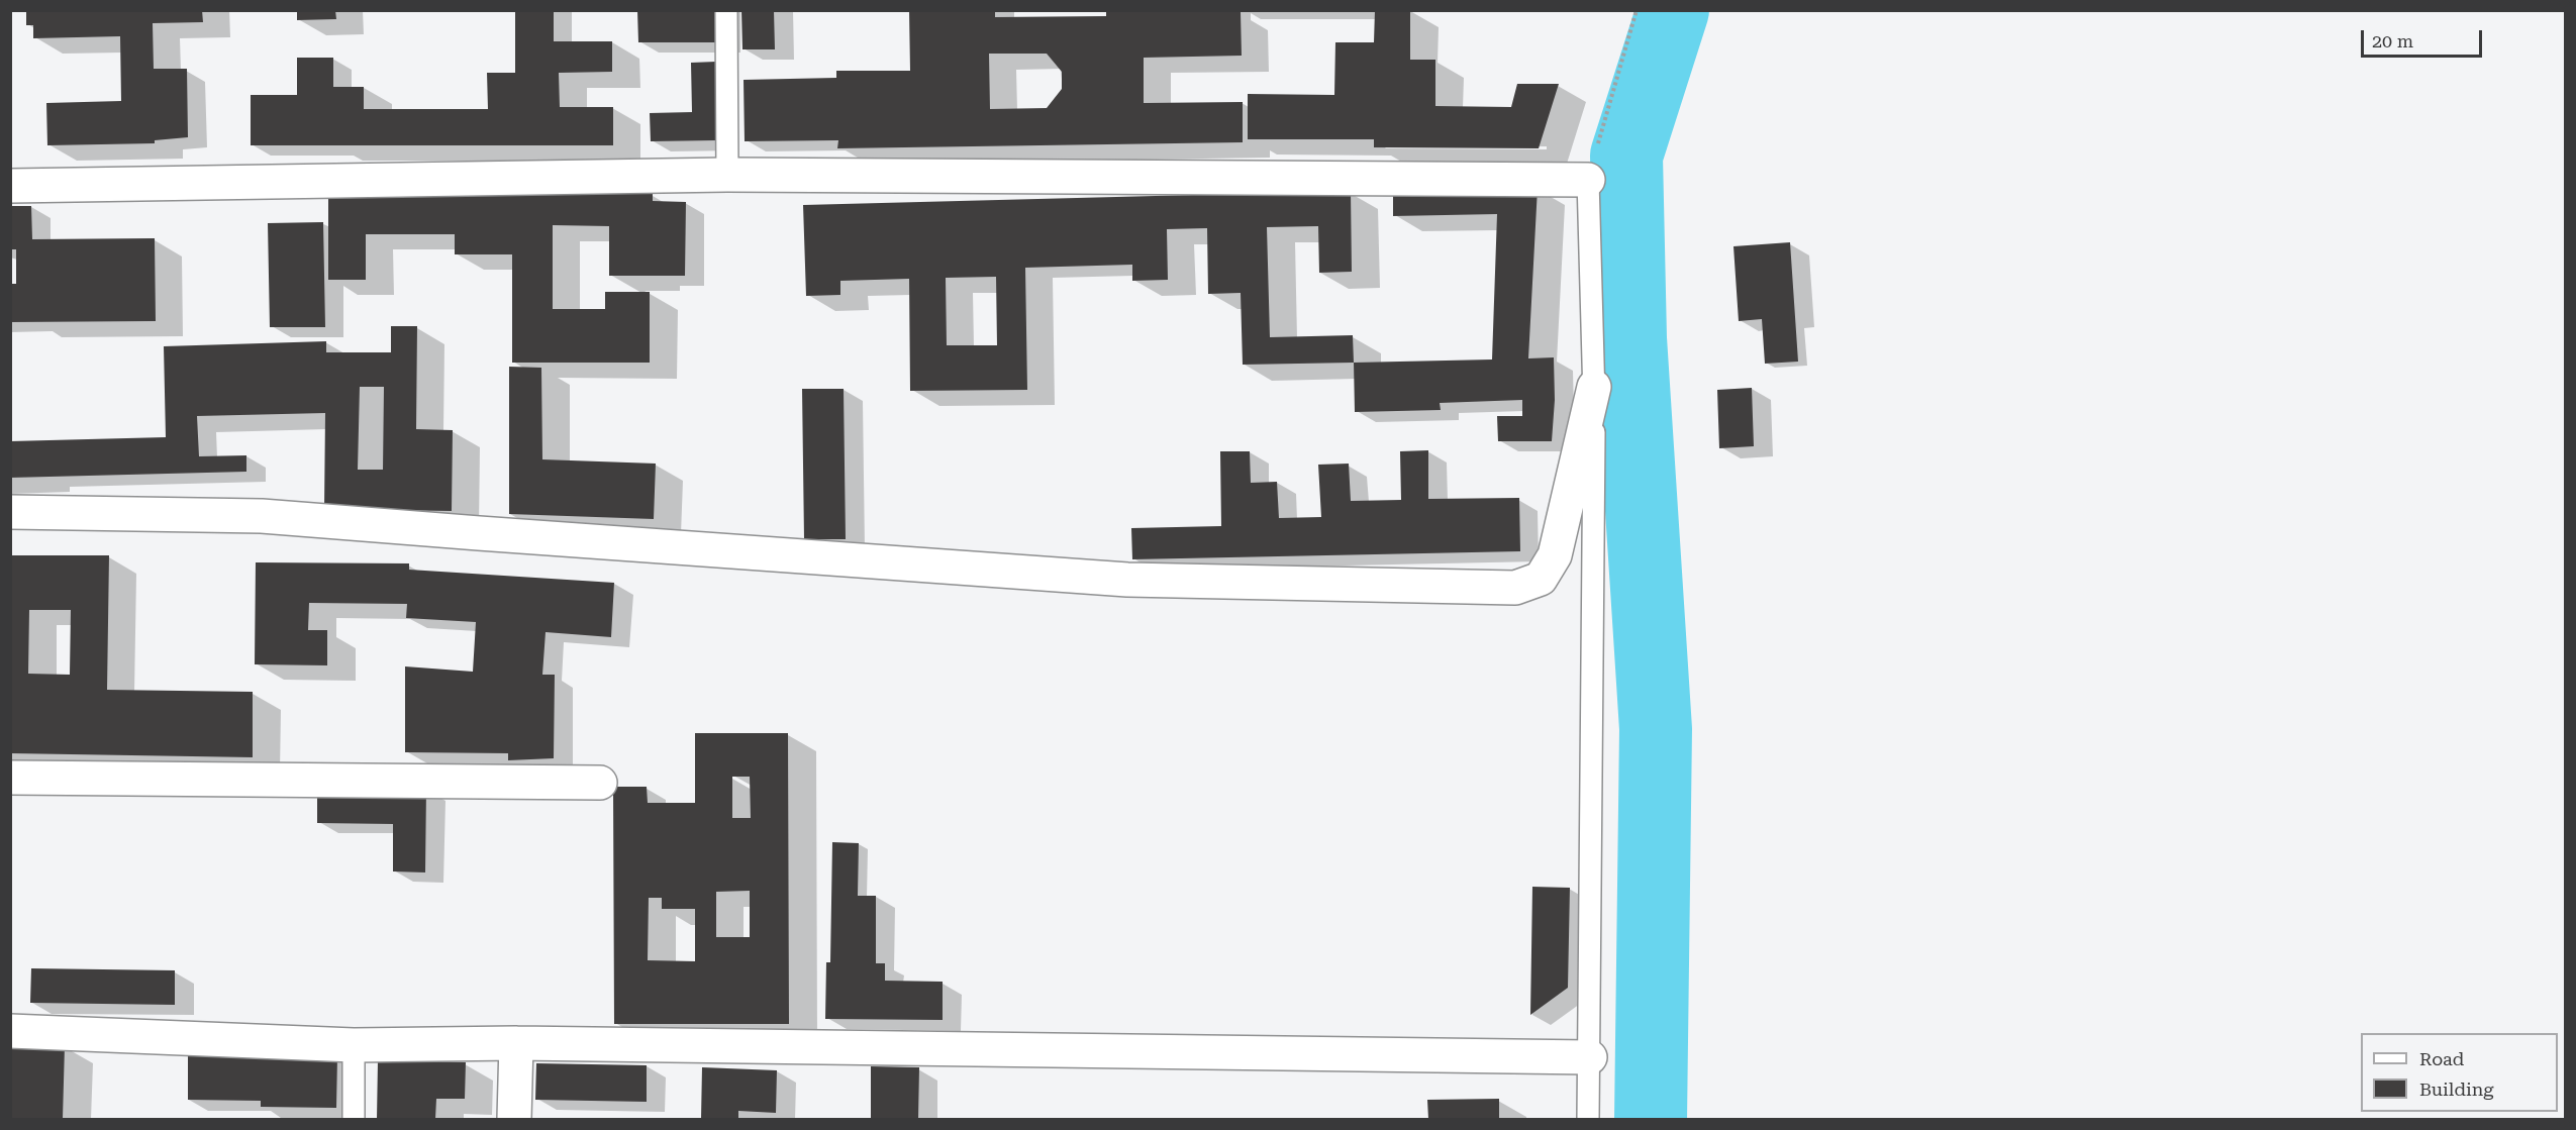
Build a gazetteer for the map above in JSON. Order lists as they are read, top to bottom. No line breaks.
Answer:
{"legend":["Road","Building"],"scale_bar":"20 m"}
